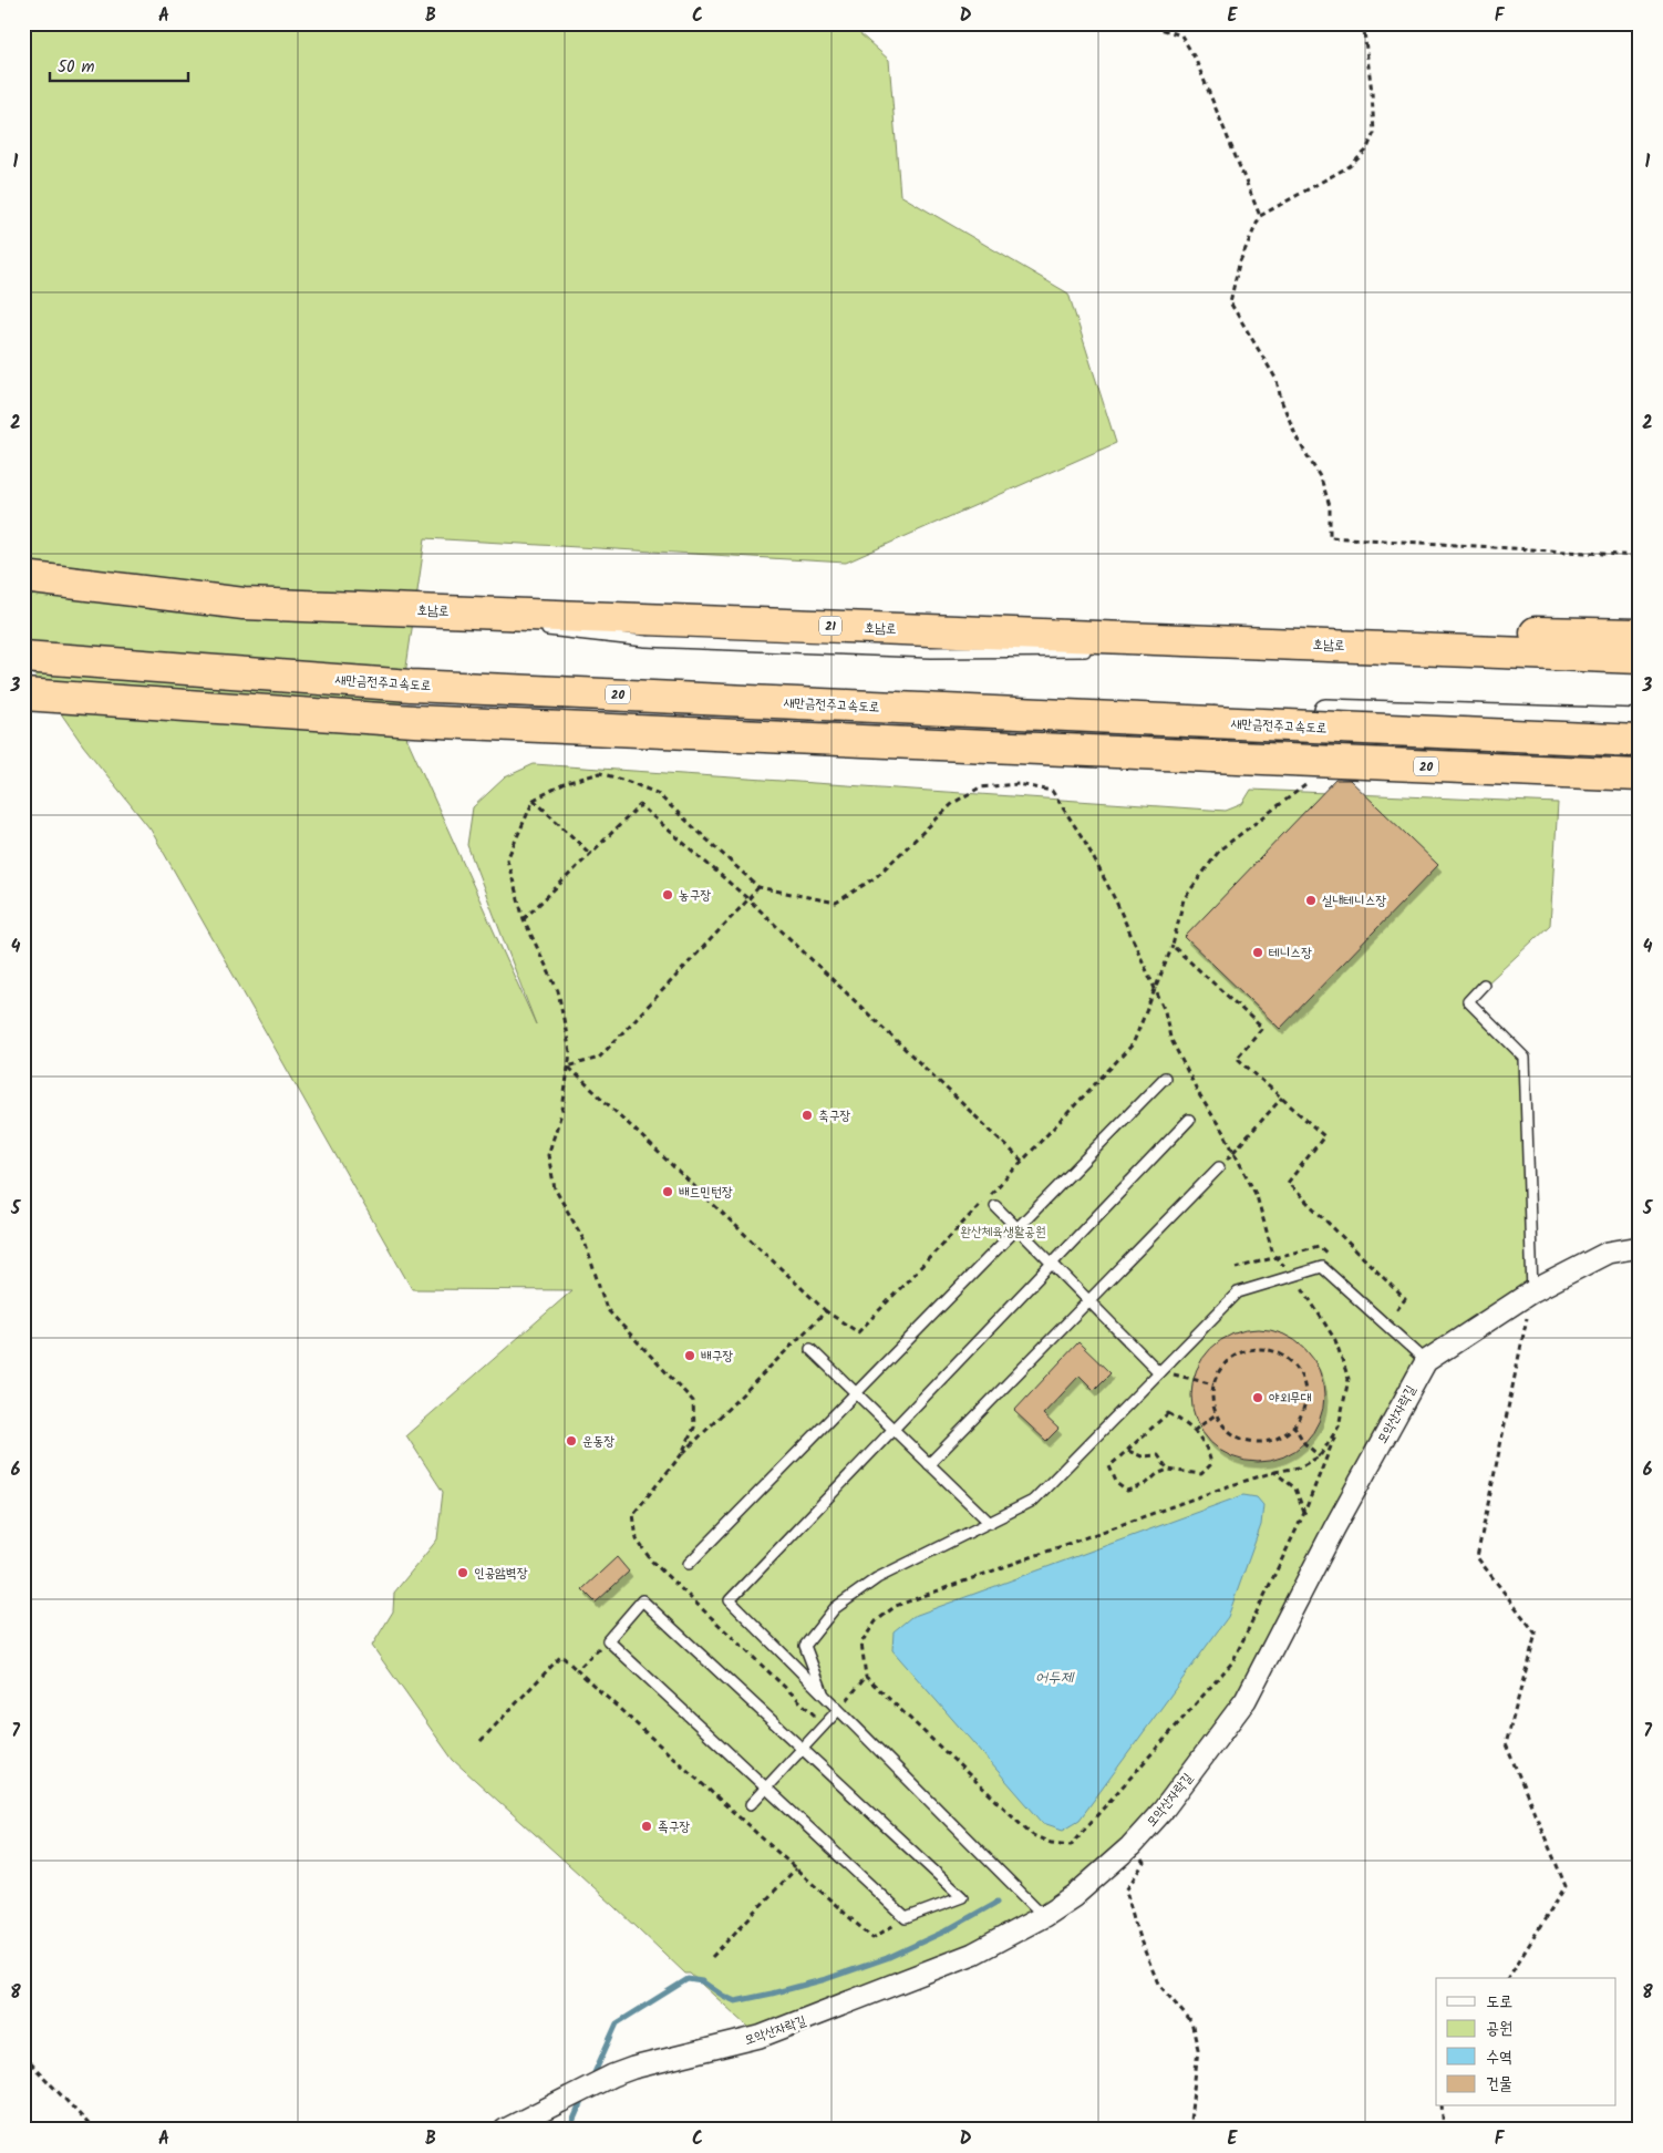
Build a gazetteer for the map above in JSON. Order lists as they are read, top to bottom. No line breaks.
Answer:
{"streets":{"highway":["호남로","21","새만금전주고속도로","20"],"street":["모악산자락길"]},"water":["어두제"],"parks":["완산체육생활공원"],"places":["농구장","실내테니스장","테니스장","축구장","배드민턴장","배구장","야외무대","운동장","인공암벽장","족구장"],"legend":["도로","공원","수역","건물"],"scale_bar":"50 m","grid":{"columns":["A","B","C","D","E","F"],"rows":["1","2","3","4","5","6","7","8"]}}
